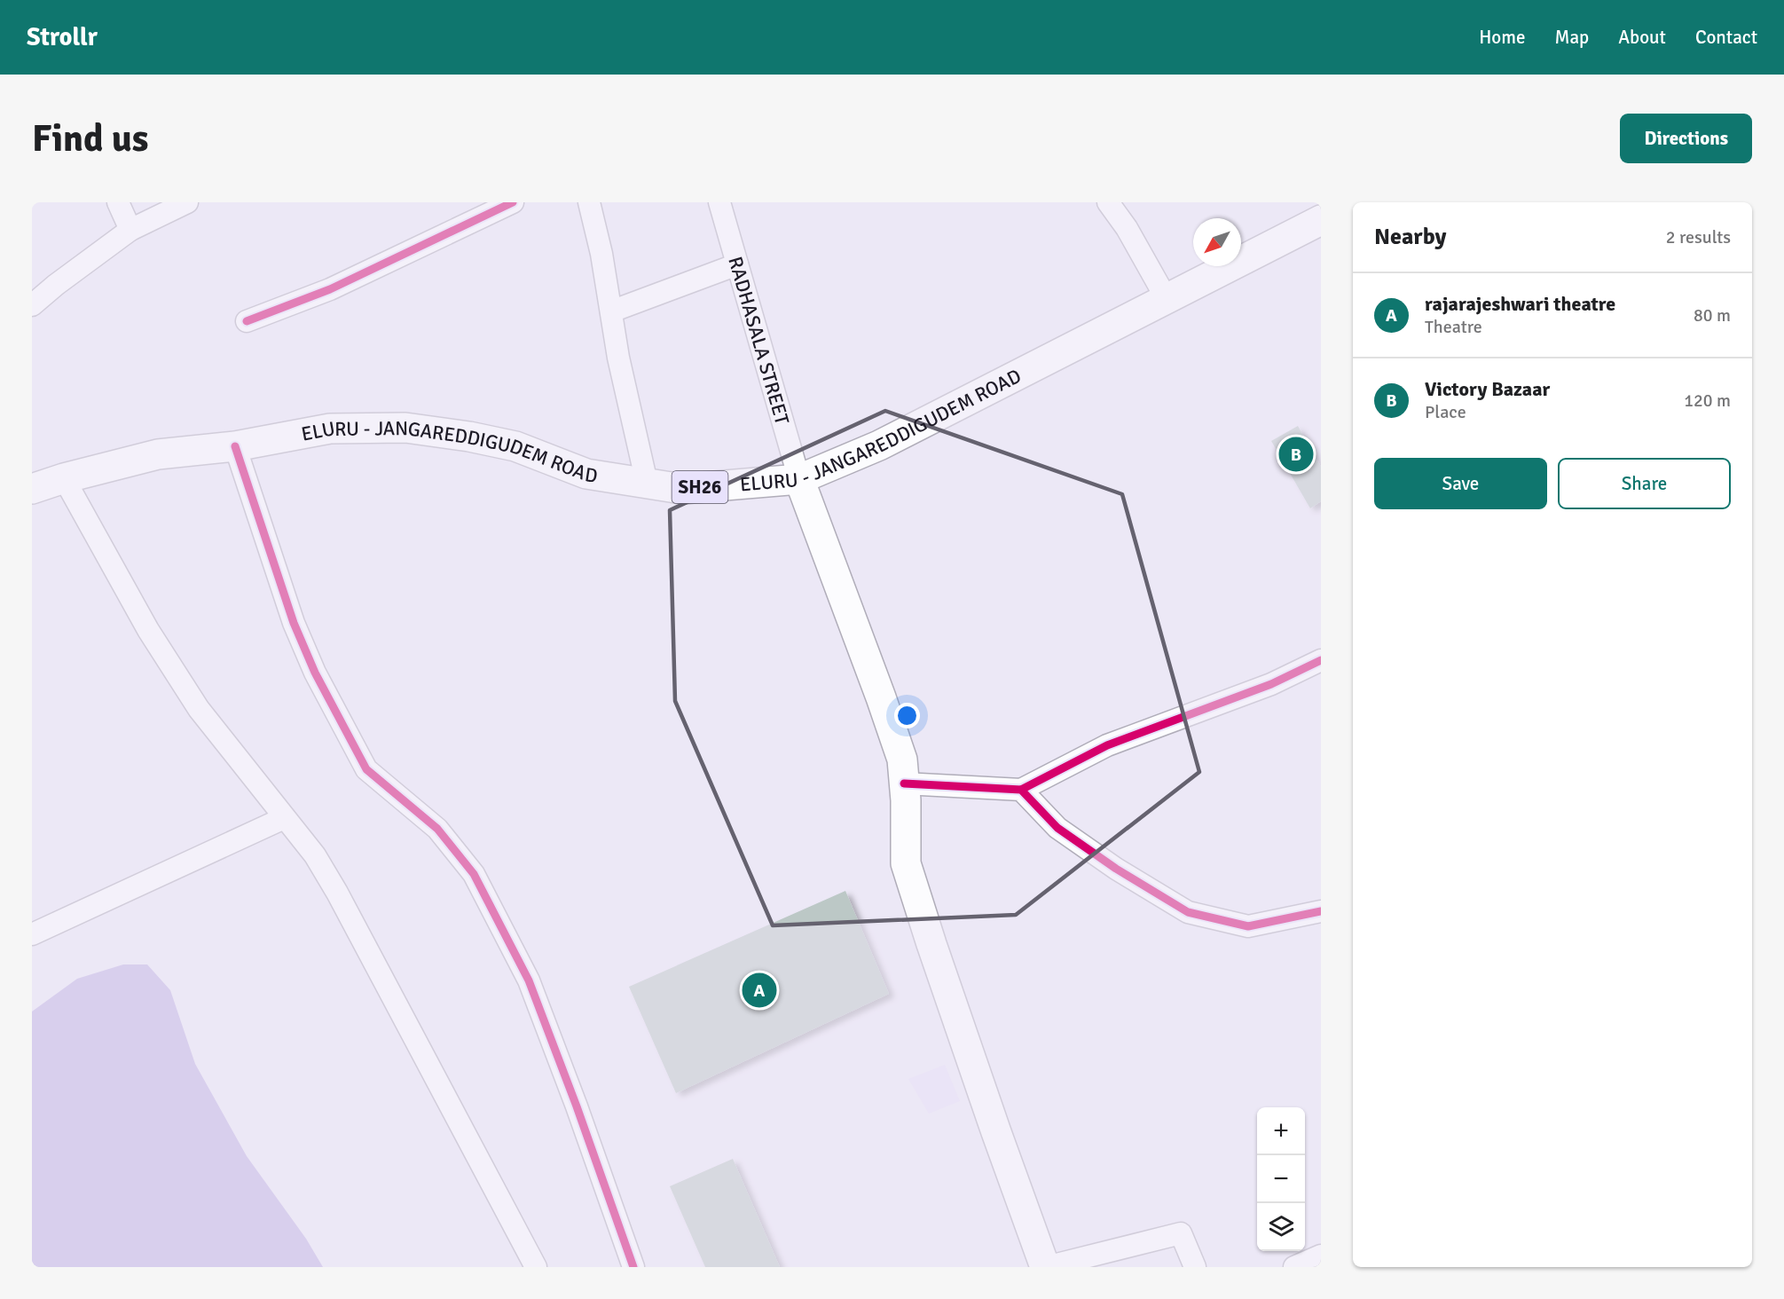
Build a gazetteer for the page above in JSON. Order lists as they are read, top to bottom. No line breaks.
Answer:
{"streets":{"main road":["ELURU - JANGAREDDIGUDEM ROAD","SH26"],"street":["RADHASALA STREET"]},"crossings":[["RADHASALA STREET","ELURU - JANGAREDDIGUDEM ROAD"]],"north":"bottom left","page":{"header":"Strollr","nav":["Home","Map","About","Contact"],"buttons":["Directions",["Save","Share"]],"title":"Find us","heading":["Nearby","2 results"],"list":[{"mark":"A","name":"rajarajeshwari theatre","note":"Theatre","value":"80 m"},{"mark":"B","name":"Victory Bazaar","note":"Place","value":"120 m"}],"pins":["B","A"],"map_buttons":["+","−"]}}
